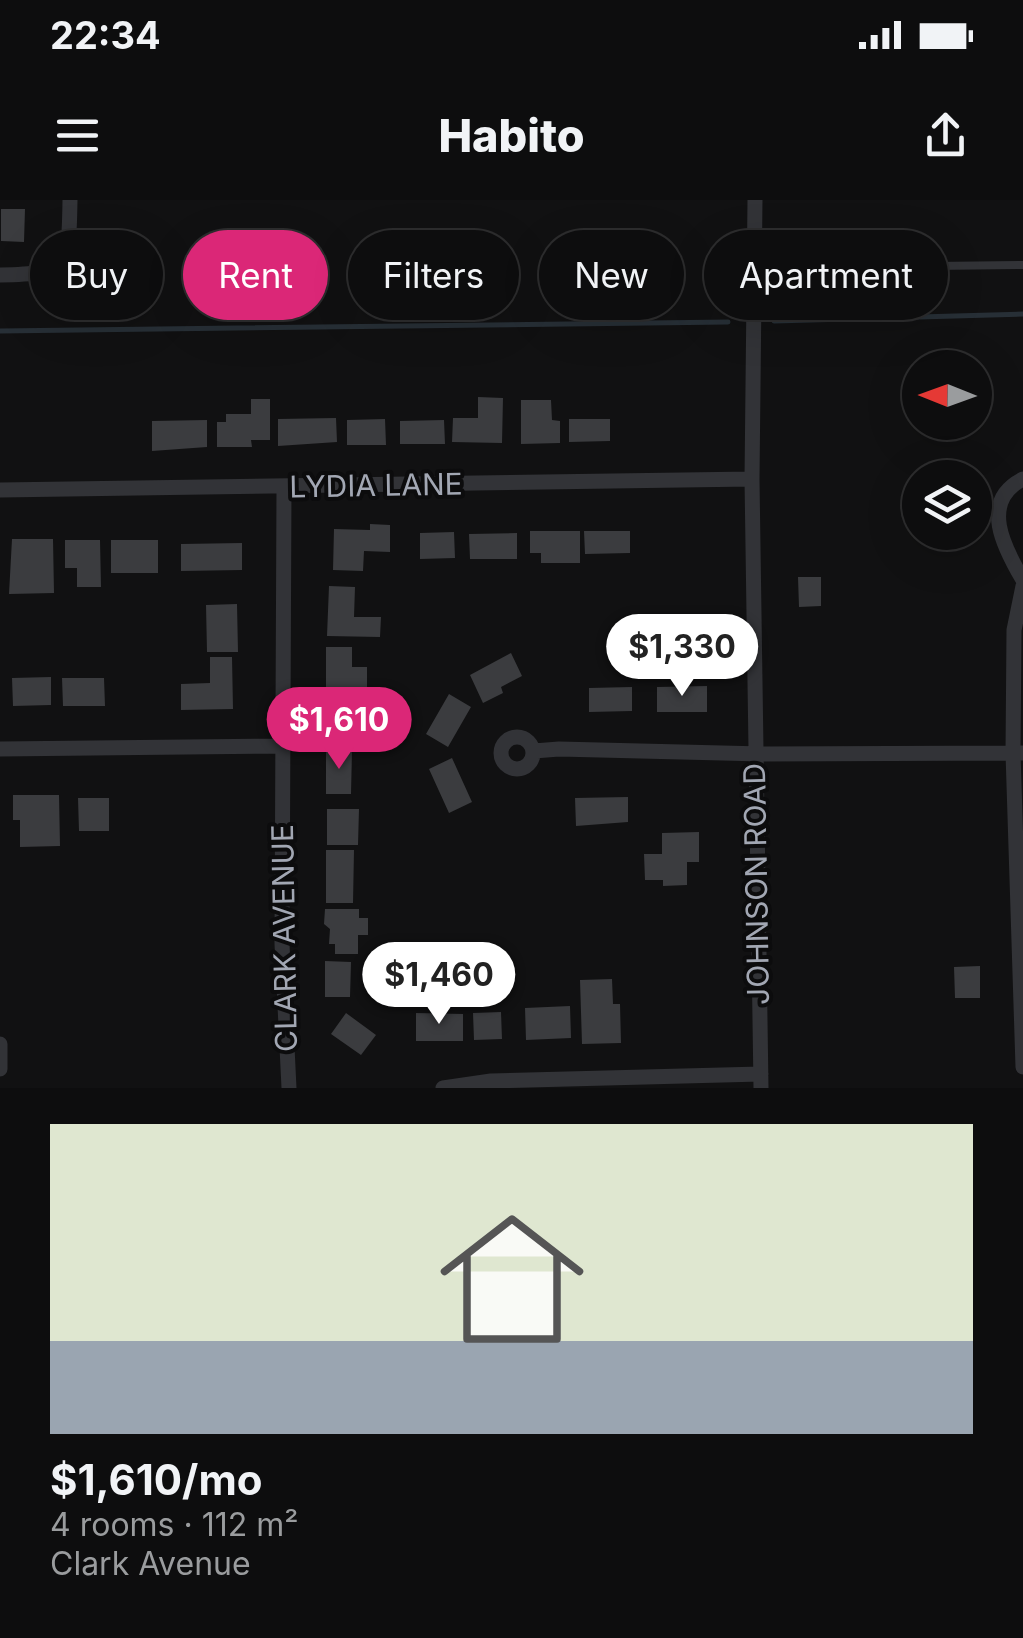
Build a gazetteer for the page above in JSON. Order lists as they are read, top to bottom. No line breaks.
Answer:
{"streets":{"street":["LYDIA LANE","JOHNSON ROAD","CLARK AVENUE"]},"crossings":[["LYDIA LANE","JOHNSON ROAD"],["LYDIA LANE","CLARK AVENUE"]],"north":"left","page":{"status":"22:34","header":"Habito","chip":["Buy","Rent","Filters","New","Apartment"],"price":["$1,330","$1,610","$1,460"],"list":[{"name":"$1,610/mo","note":"4 rooms · 112 m² · Clark Avenue"}]}}
